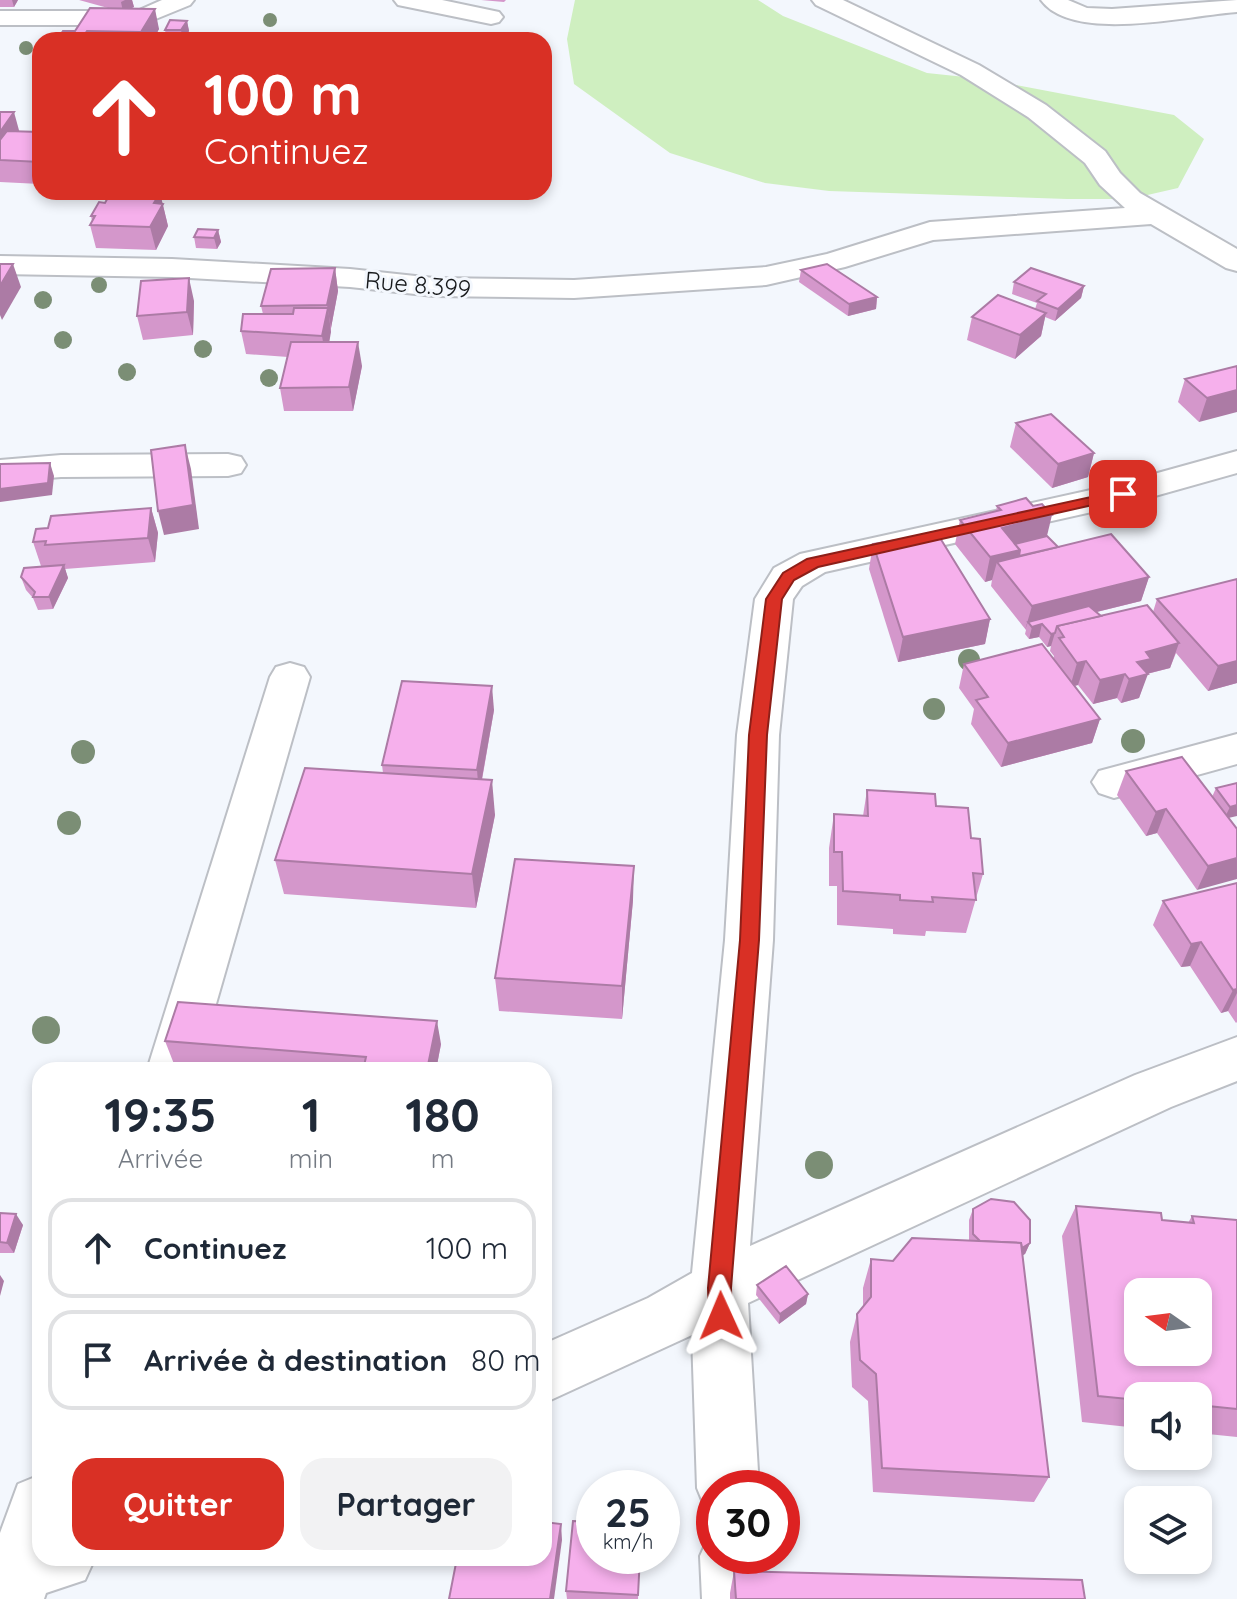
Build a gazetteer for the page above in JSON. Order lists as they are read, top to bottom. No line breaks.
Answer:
{"streets":{"street":["Rue 8.399"]},"north":"left","page":{"turn":["100 m","Continuez"],"eta":["19:35","Arrivée","1","min","180","m"],"list":[{"name":"Continuez","value":"100 m"},{"name":"Arrivée à destination","value":"80 m"}],"buttons":["Quitter","Partager"],"speed":"25 km/h","limit":"30"}}
